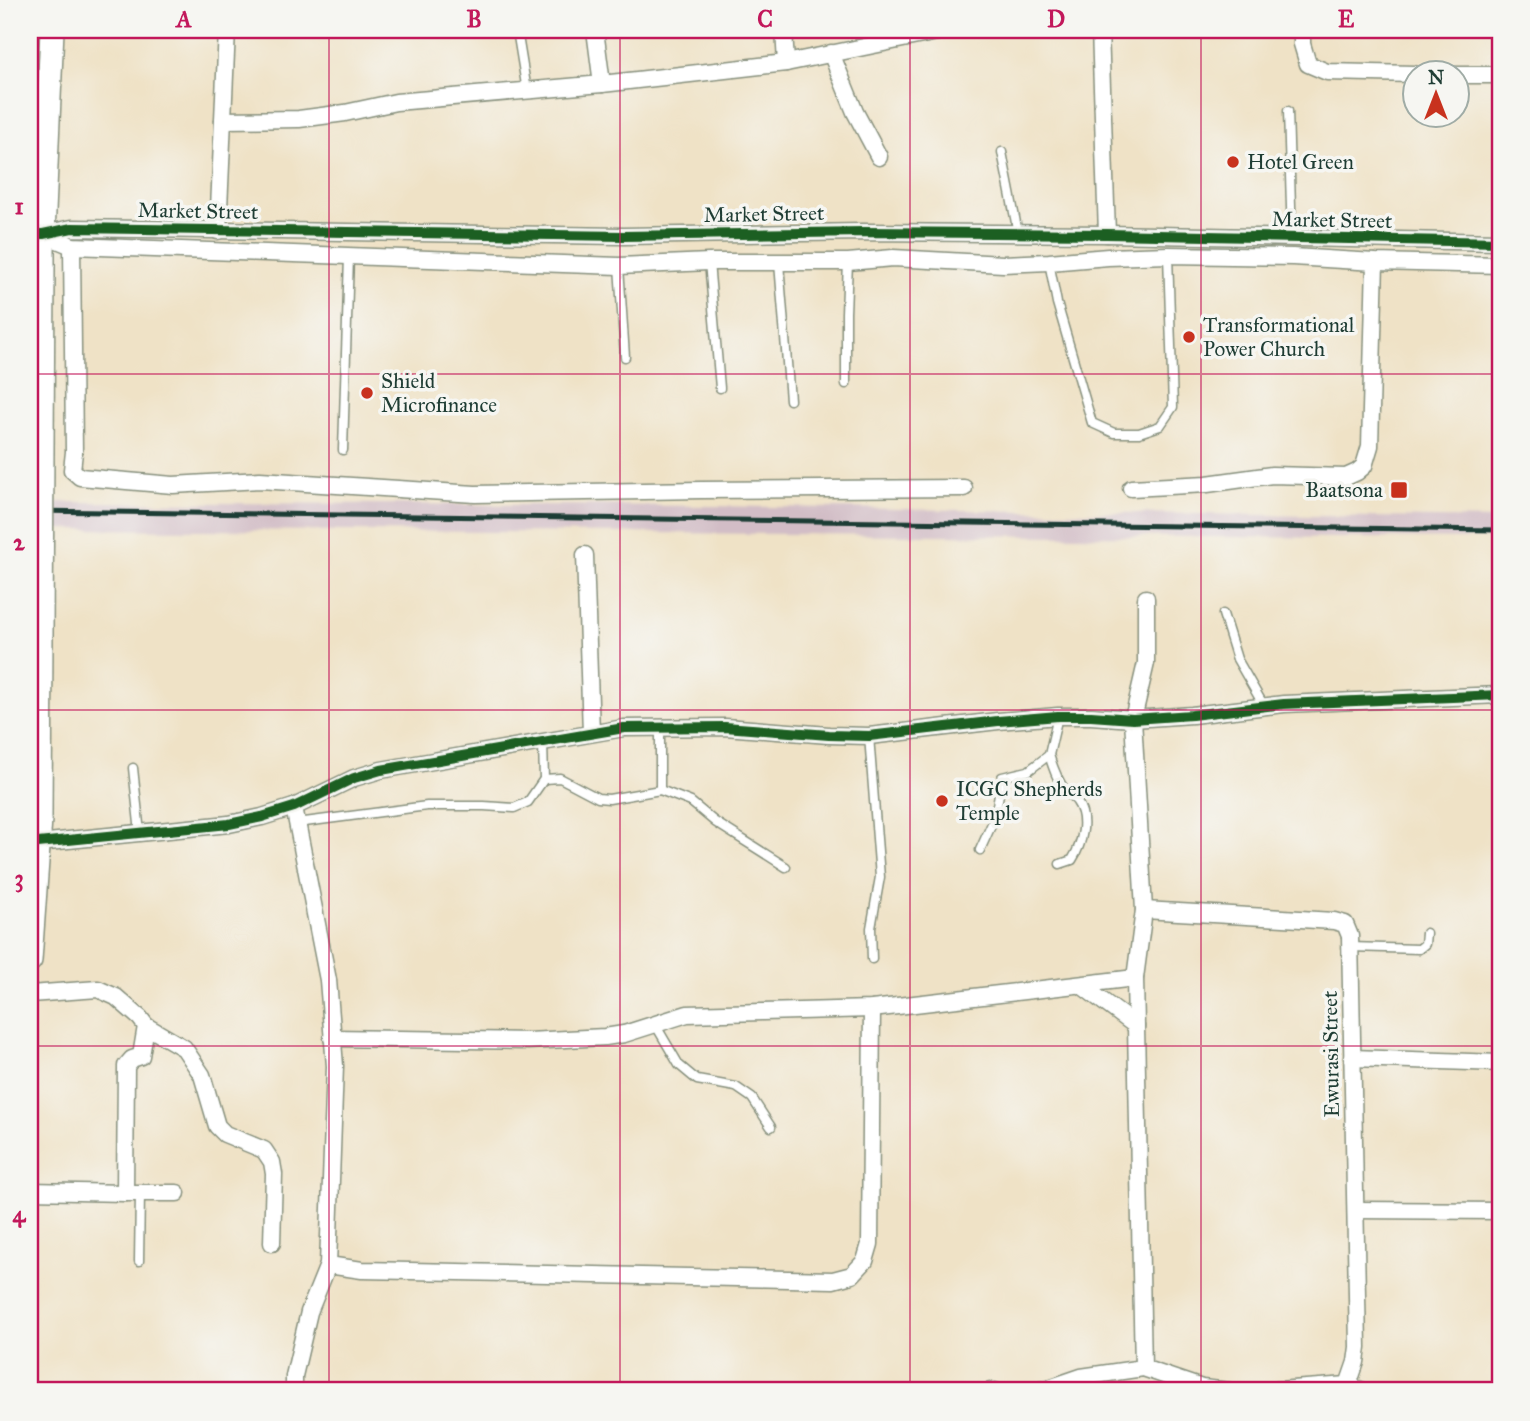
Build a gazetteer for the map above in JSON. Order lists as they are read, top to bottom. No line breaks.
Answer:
{"streets":{"street":["Market Street","Ewurasi Street"]},"places":{"other":["Hotel Green","Transformational Power Church","Shield Microfinance","ICGC Shepherds Temple"],"transit":["Baatsona"]},"north":"top","grid":{"columns":["A","B","C","D","E"],"rows":["1","2","3","4"]}}
